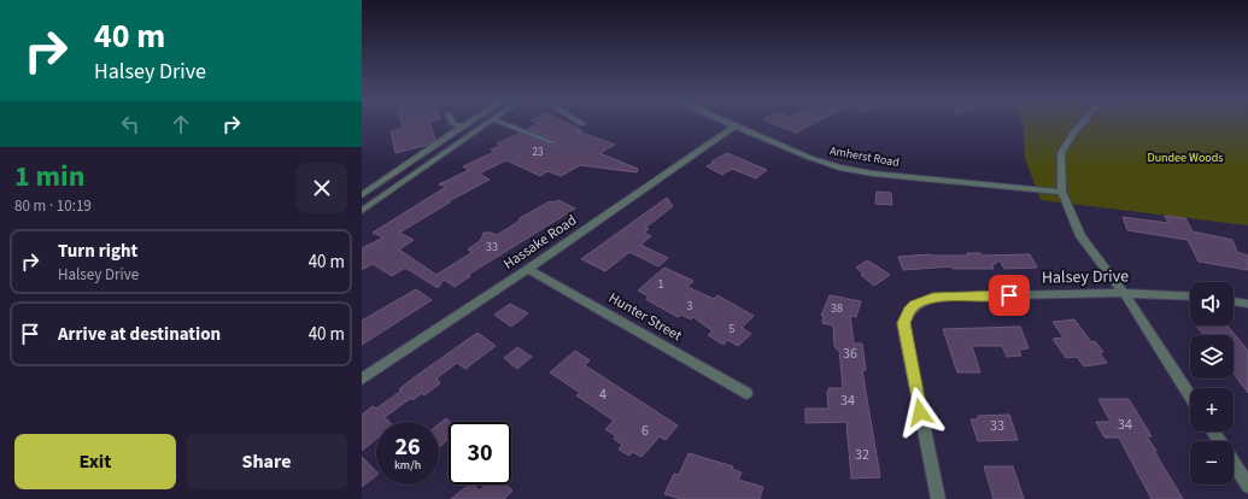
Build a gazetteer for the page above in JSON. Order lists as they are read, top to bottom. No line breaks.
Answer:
{"streets":{"street":["Amherst Road","Hassake Road","Halsey Drive","Hunter Street"]},"crossings":[["Amherst Road","Hassake Road"],["Hassake Road","Hunter Street"]],"parks":["Dundee Woods"],"house_numbers":["23","33","1","3","38","5","36","4","34","34","33","6","32"],"page":{"turn":["40 m","Halsey Drive"],"heading":["1 min","80 m · 10:19"],"list":[{"name":"Turn right","note":"Halsey Drive","value":"40 m"},{"name":"Arrive at destination","value":"40 m"}],"map_buttons":["+","−"],"speed":"26 km/h","limit":"30","buttons":["Exit","Share"]}}
